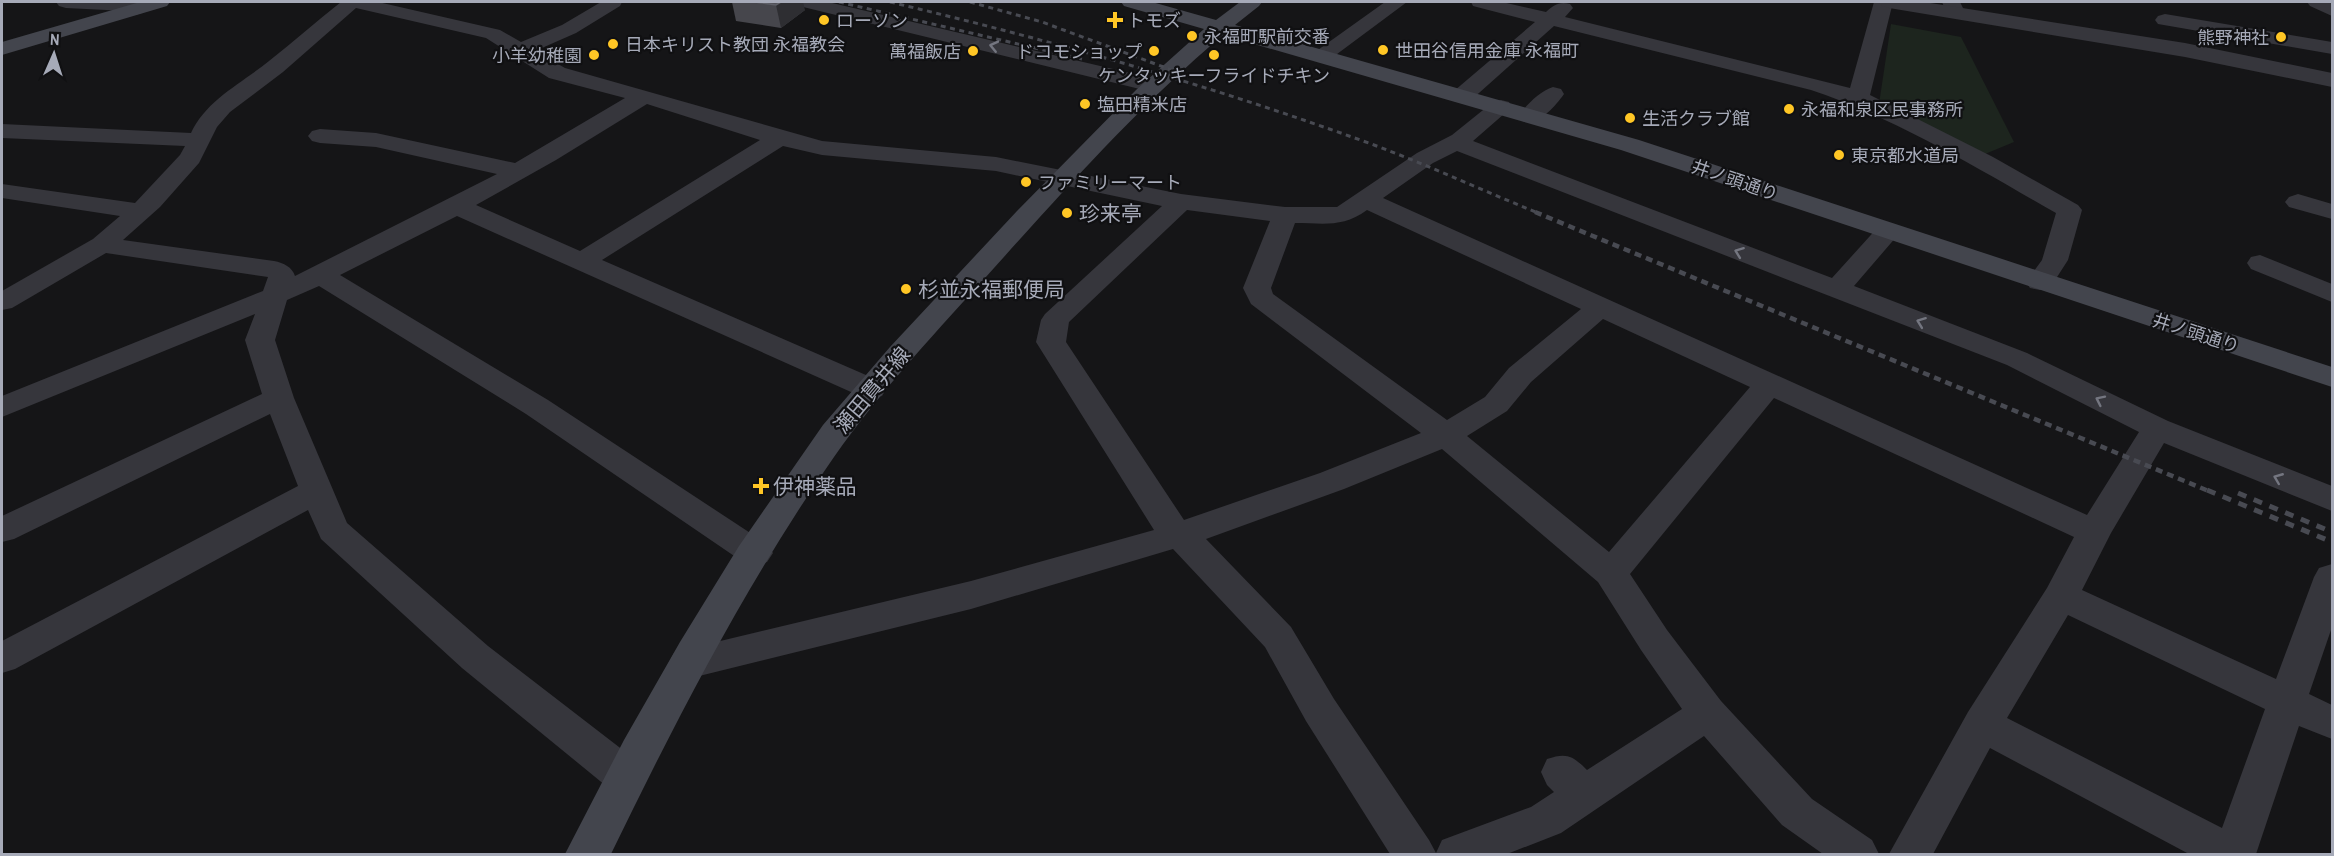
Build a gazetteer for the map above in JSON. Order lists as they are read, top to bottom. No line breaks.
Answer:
{"streets":{"main road":["井ノ頭通り","瀬田貫井線"]},"crossings":[["井ノ頭通り","瀬田貫井線"]],"places":{"other":["ローソン","永福町駅前交番","熊野神社","日本キリスト教団 永福教会","世田谷信用金庫 永福町","萬福飯店","ドコモショップ","小羊幼稚園","ケンタッキーフライドチキン","塩田精米店","永福和泉区民事務所","生活クラブ館","東京都水道局","ファミリーマート","珍来亭","杉並永福郵便局"],"health":["トモズ","伊神薬品"]},"north":"top"}
